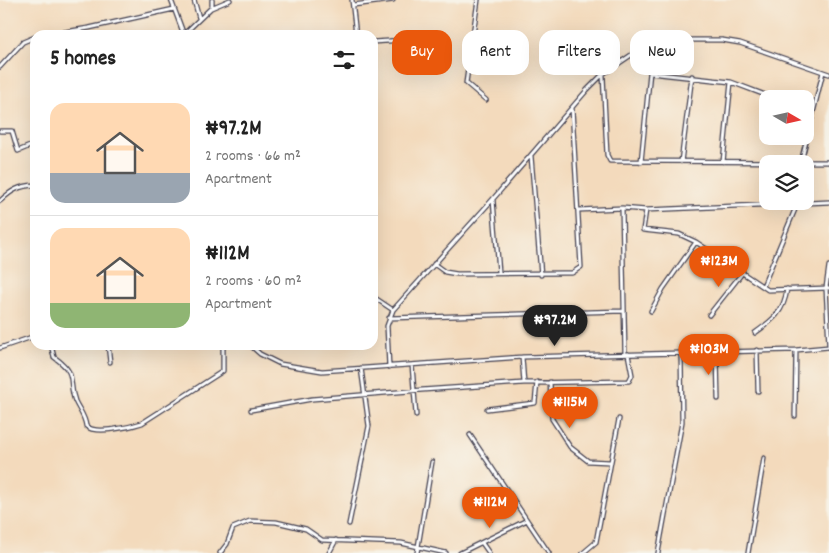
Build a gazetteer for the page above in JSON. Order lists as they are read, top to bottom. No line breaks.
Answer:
{"north":"right","page":{"chip":["Buy","Rent","Filters","New"],"heading":"5 homes","list":[{"name":"₦97.2M","note":"2 rooms · 66 m² · Apartment"},{"name":"₦112M","note":"2 rooms · 60 m² · Apartment"}],"price":["₦123M","₦97.2M","₦103M","₦115M","₦112M"]}}
